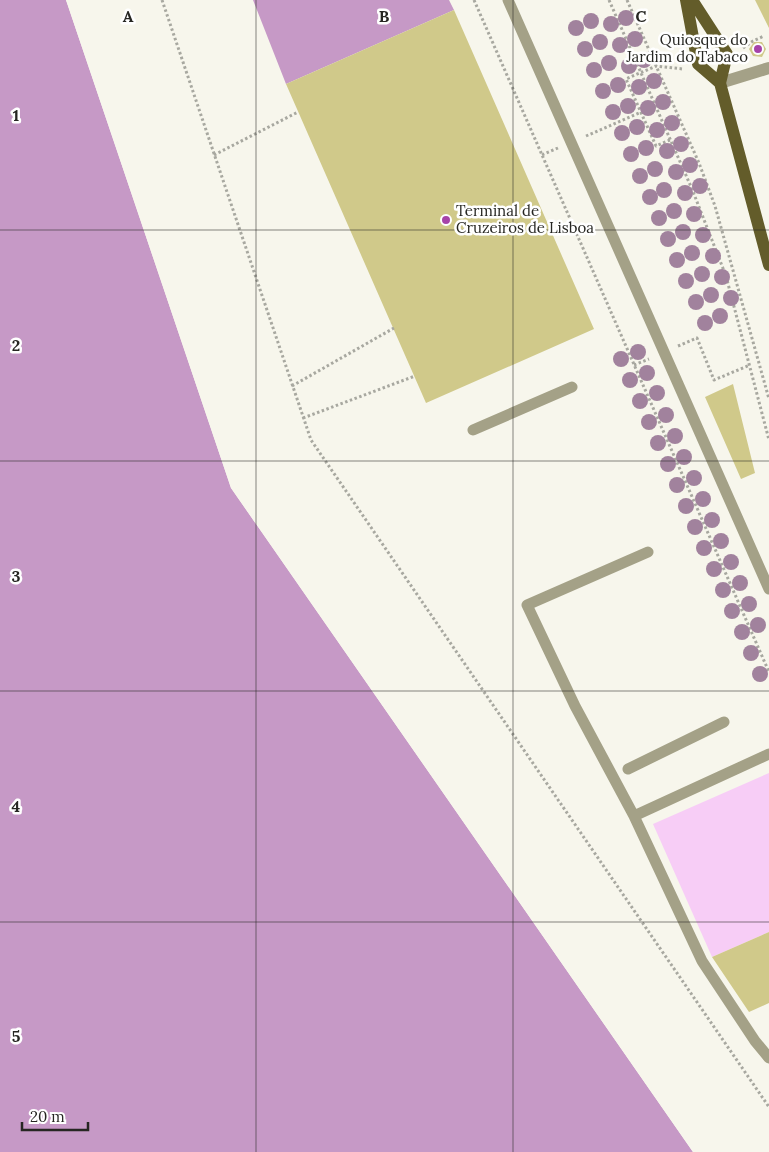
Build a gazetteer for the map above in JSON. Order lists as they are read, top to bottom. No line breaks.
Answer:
{"places":["Quiosque do Jardim do Tabaco","Terminal de Cruzeiros de Lisboa"],"scale_bar":"20 m","grid":{"columns":["A","B","C"],"rows":["1","2","3","4","5"]}}
